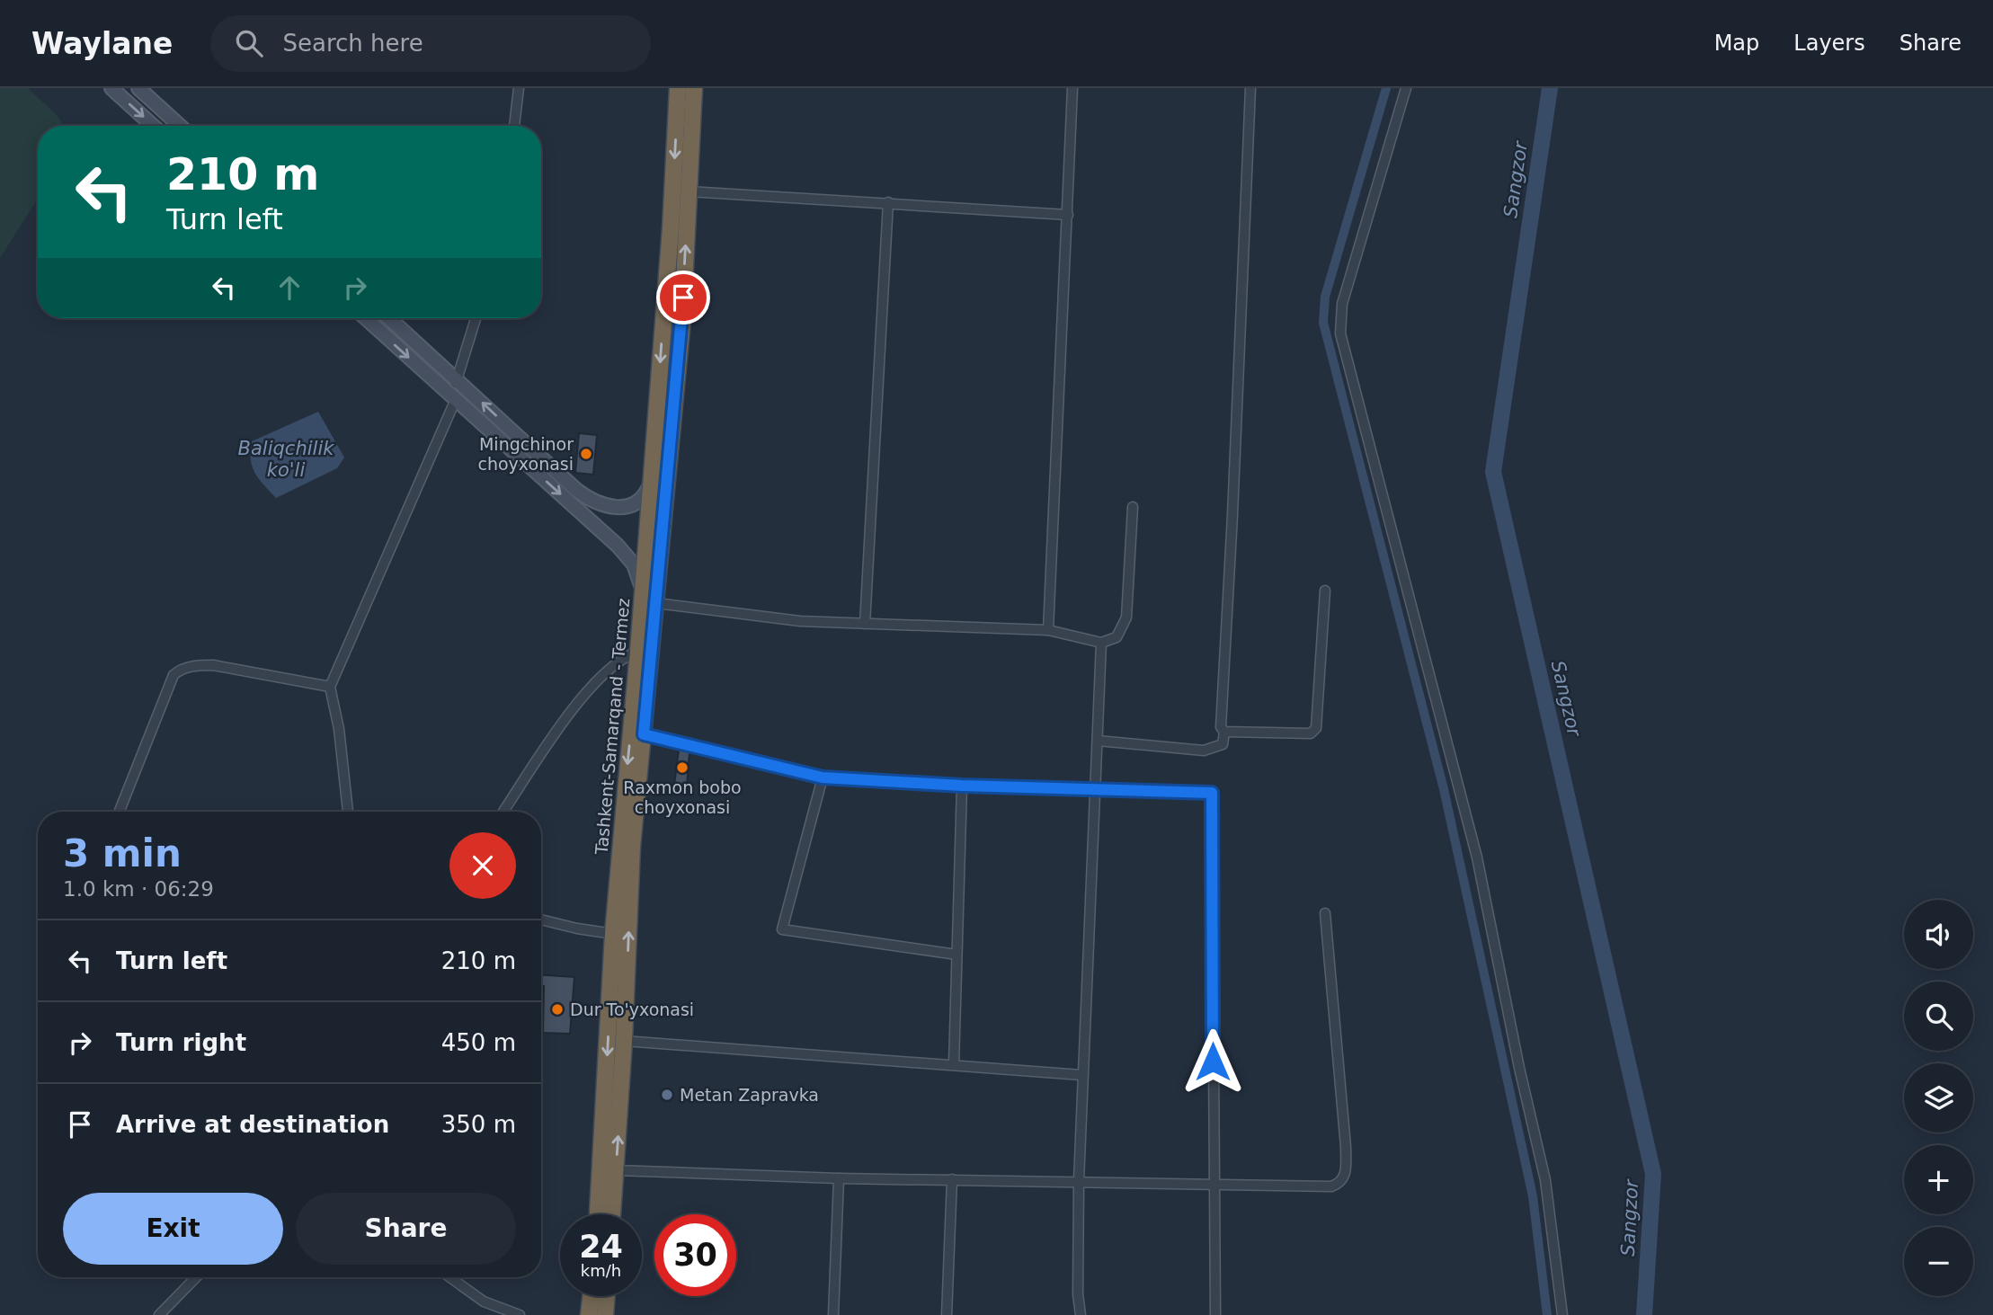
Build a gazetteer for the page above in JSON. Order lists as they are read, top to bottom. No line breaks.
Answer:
{"streets":{"highway":["Tashkent-Samarqand - Termez"]},"water":["Sangzor","Baliqchilik ko'li"],"places":["Mingchinor choyxonasi","Raxmon bobo choyxonasi","Dur To'yxonasi","Metan Zapravka"],"page":{"header":"Waylane","search":"Search here","nav":["Map","Layers","Share"],"turn":["210 m","Turn left"],"heading":["3 min","1.0 km · 06:29"],"map_buttons":["+","−"],"list":[{"name":"Turn left","value":"210 m"},{"name":"Turn right","value":"450 m"},{"name":"Arrive at destination","value":"350 m"}],"buttons":["Exit","Share"],"speed":"24 km/h","limit":"30"}}
